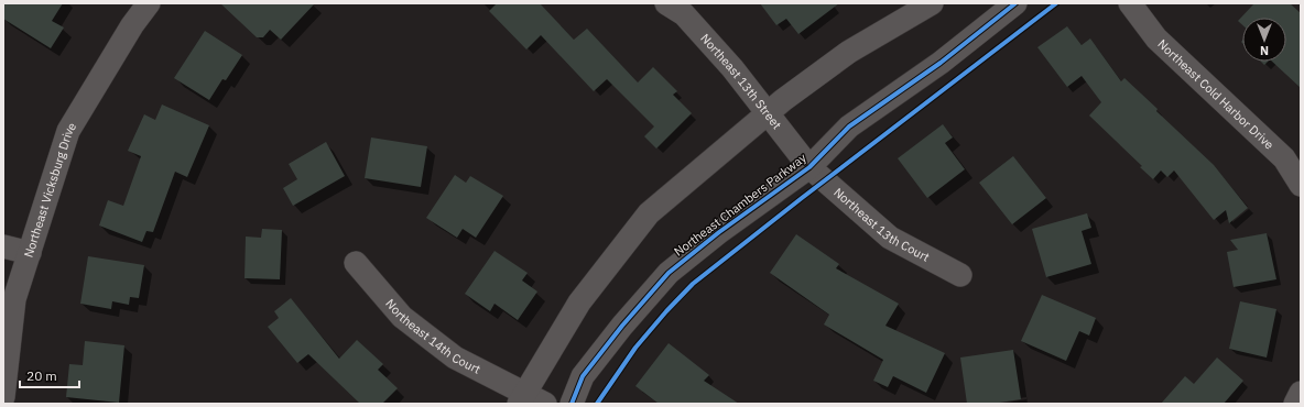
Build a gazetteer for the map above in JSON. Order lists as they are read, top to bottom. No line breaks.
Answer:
{"streets":{"street":["Northeast 13th Street","Northeast Cold Harbor Drive","Northeast Vicksburg Drive","Northeast Chambers Parkway","Northeast 13th Court","Northeast 14th Court"]},"crossings":[["Northeast 13th Street","Northeast Chambers Parkway"],["Northeast 13th Street","Northeast 13th Court"],["Northeast Chambers Parkway","Northeast 13th Court"]],"scale_bar":"20 m","north":"bottom"}
